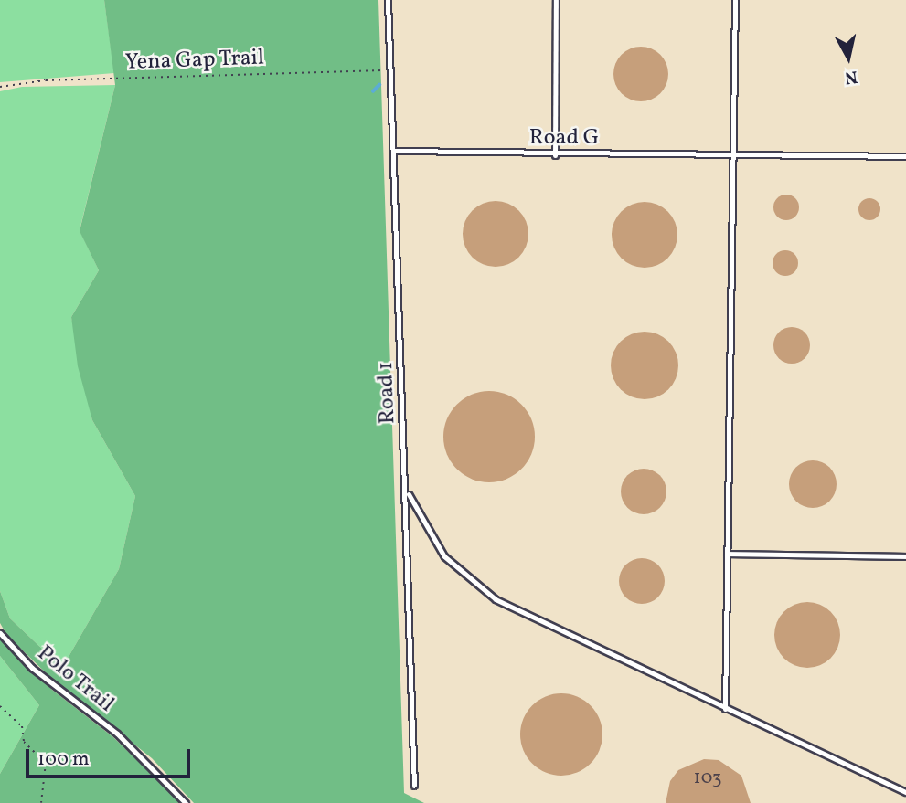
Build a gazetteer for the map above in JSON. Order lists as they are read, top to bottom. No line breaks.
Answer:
{"streets":{"lane":["Road G","Road 1","Polo Trail"],"path":["Yena Gap Trail"]},"crossings":[["Yena Gap Trail","Road 1"],["Road G","Road 1"]],"house_numbers":["103"],"scale_bar":"100 m","north":"bottom"}
